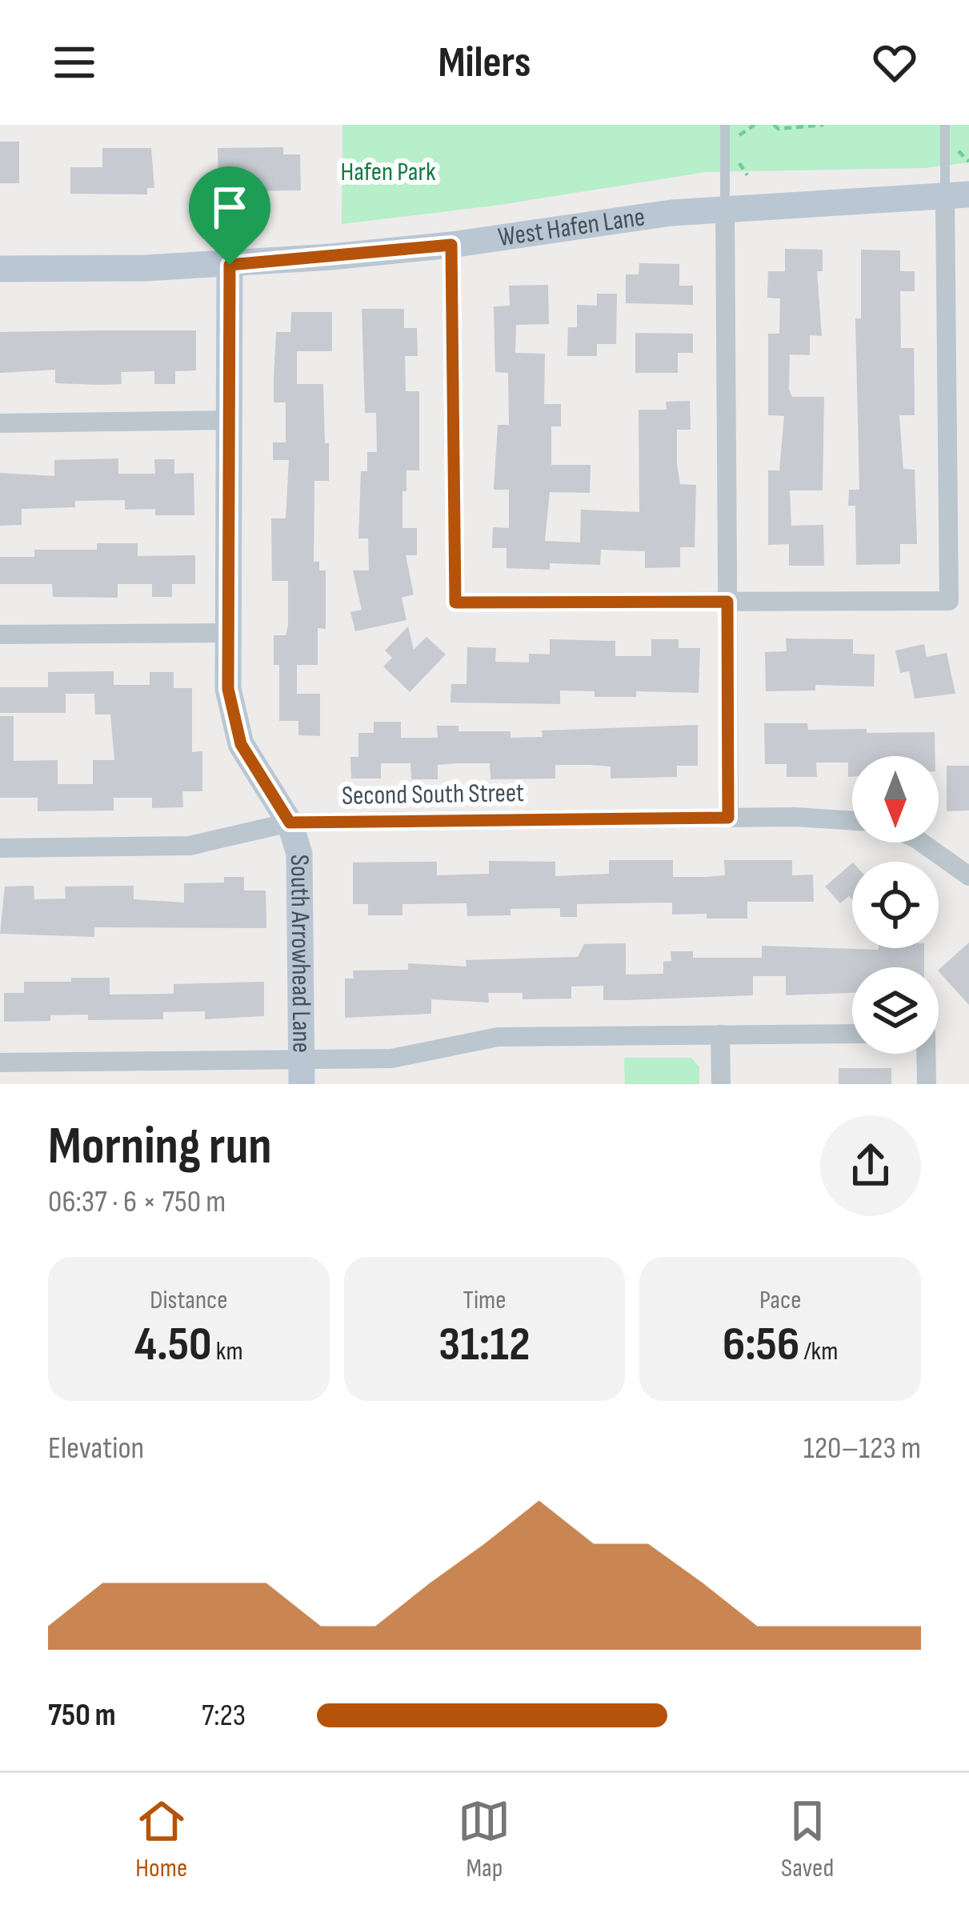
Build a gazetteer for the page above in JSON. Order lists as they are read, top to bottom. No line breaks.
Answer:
{"streets":{"main road":["West Hafen Lane","South Arrowhead Lane"],"street":["Second South Street"]},"crossings":[["West Hafen Lane","South Arrowhead Lane"],["Second South Street","South Arrowhead Lane"]],"parks":["Hafen Park"],"north":"bottom","page":{"header":"Milers","heading":["Morning run","06:37 · 6 × 750 m"],"stats":[["Distance","4.50 km"],["Time","31:12"],["Pace","6:56 /km"]],"chart":["Elevation","120–123 m"],"list":[{"name":"750 m","note":"7:23"}],"tabs":["Home","Map","Saved"]}}
